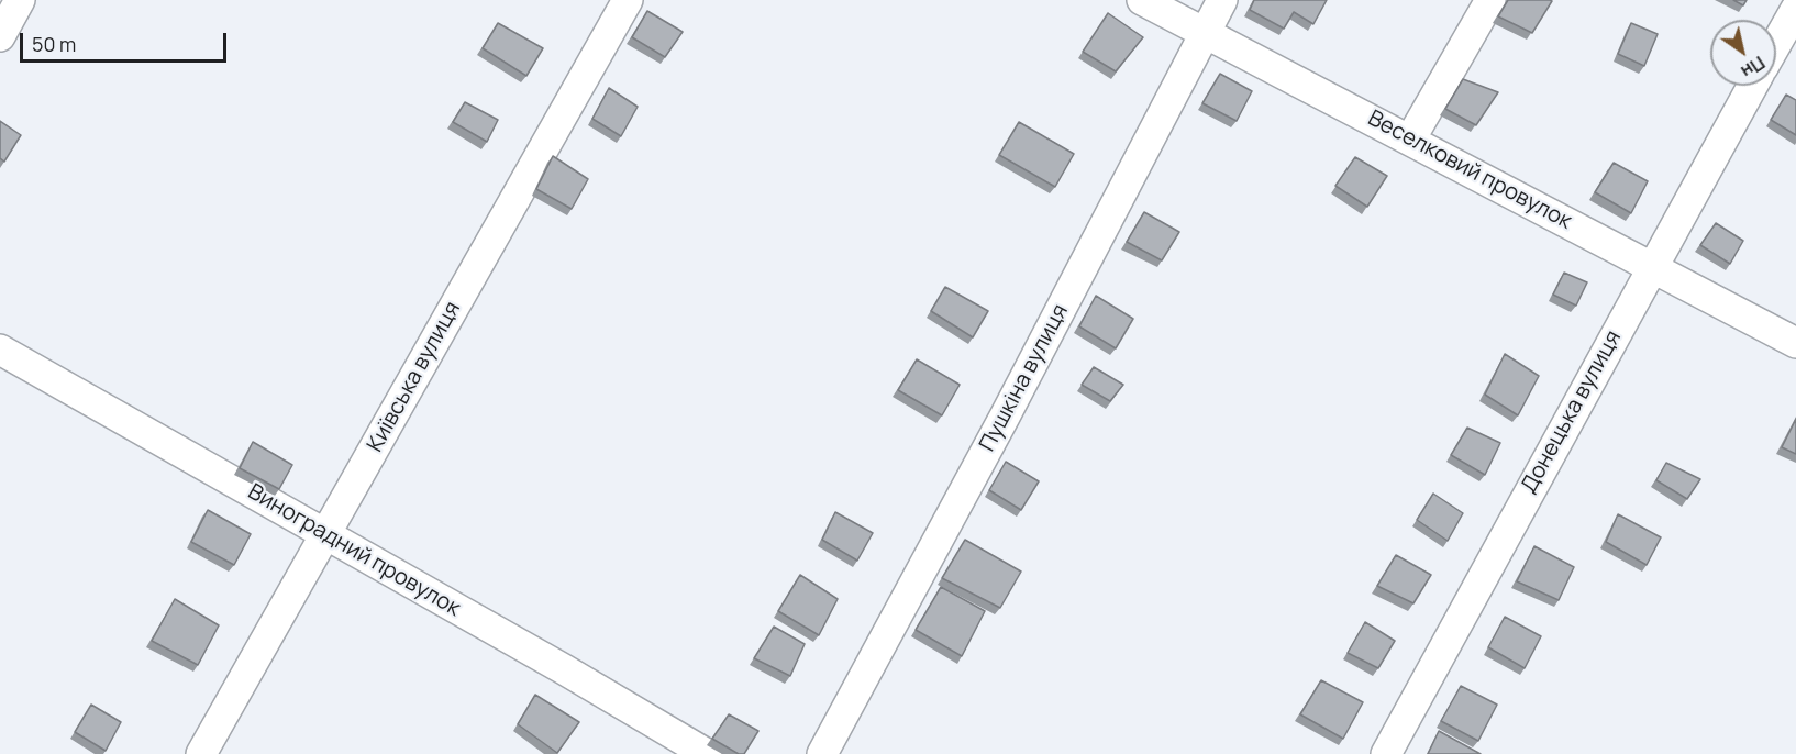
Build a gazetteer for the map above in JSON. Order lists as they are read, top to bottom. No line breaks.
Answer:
{"streets":{"street":["Веселковий провулок","Київська вулиця","Пушкіна вулиця","Донецька вулиця","Виноградний провулок"]},"crossings":[["Веселковий провулок","Пушкіна вулиця"],["Веселковий провулок","Донецька вулиця"],["Київська вулиця","Виноградний провулок"]],"scale_bar":"50 m","north":"bottom right"}
